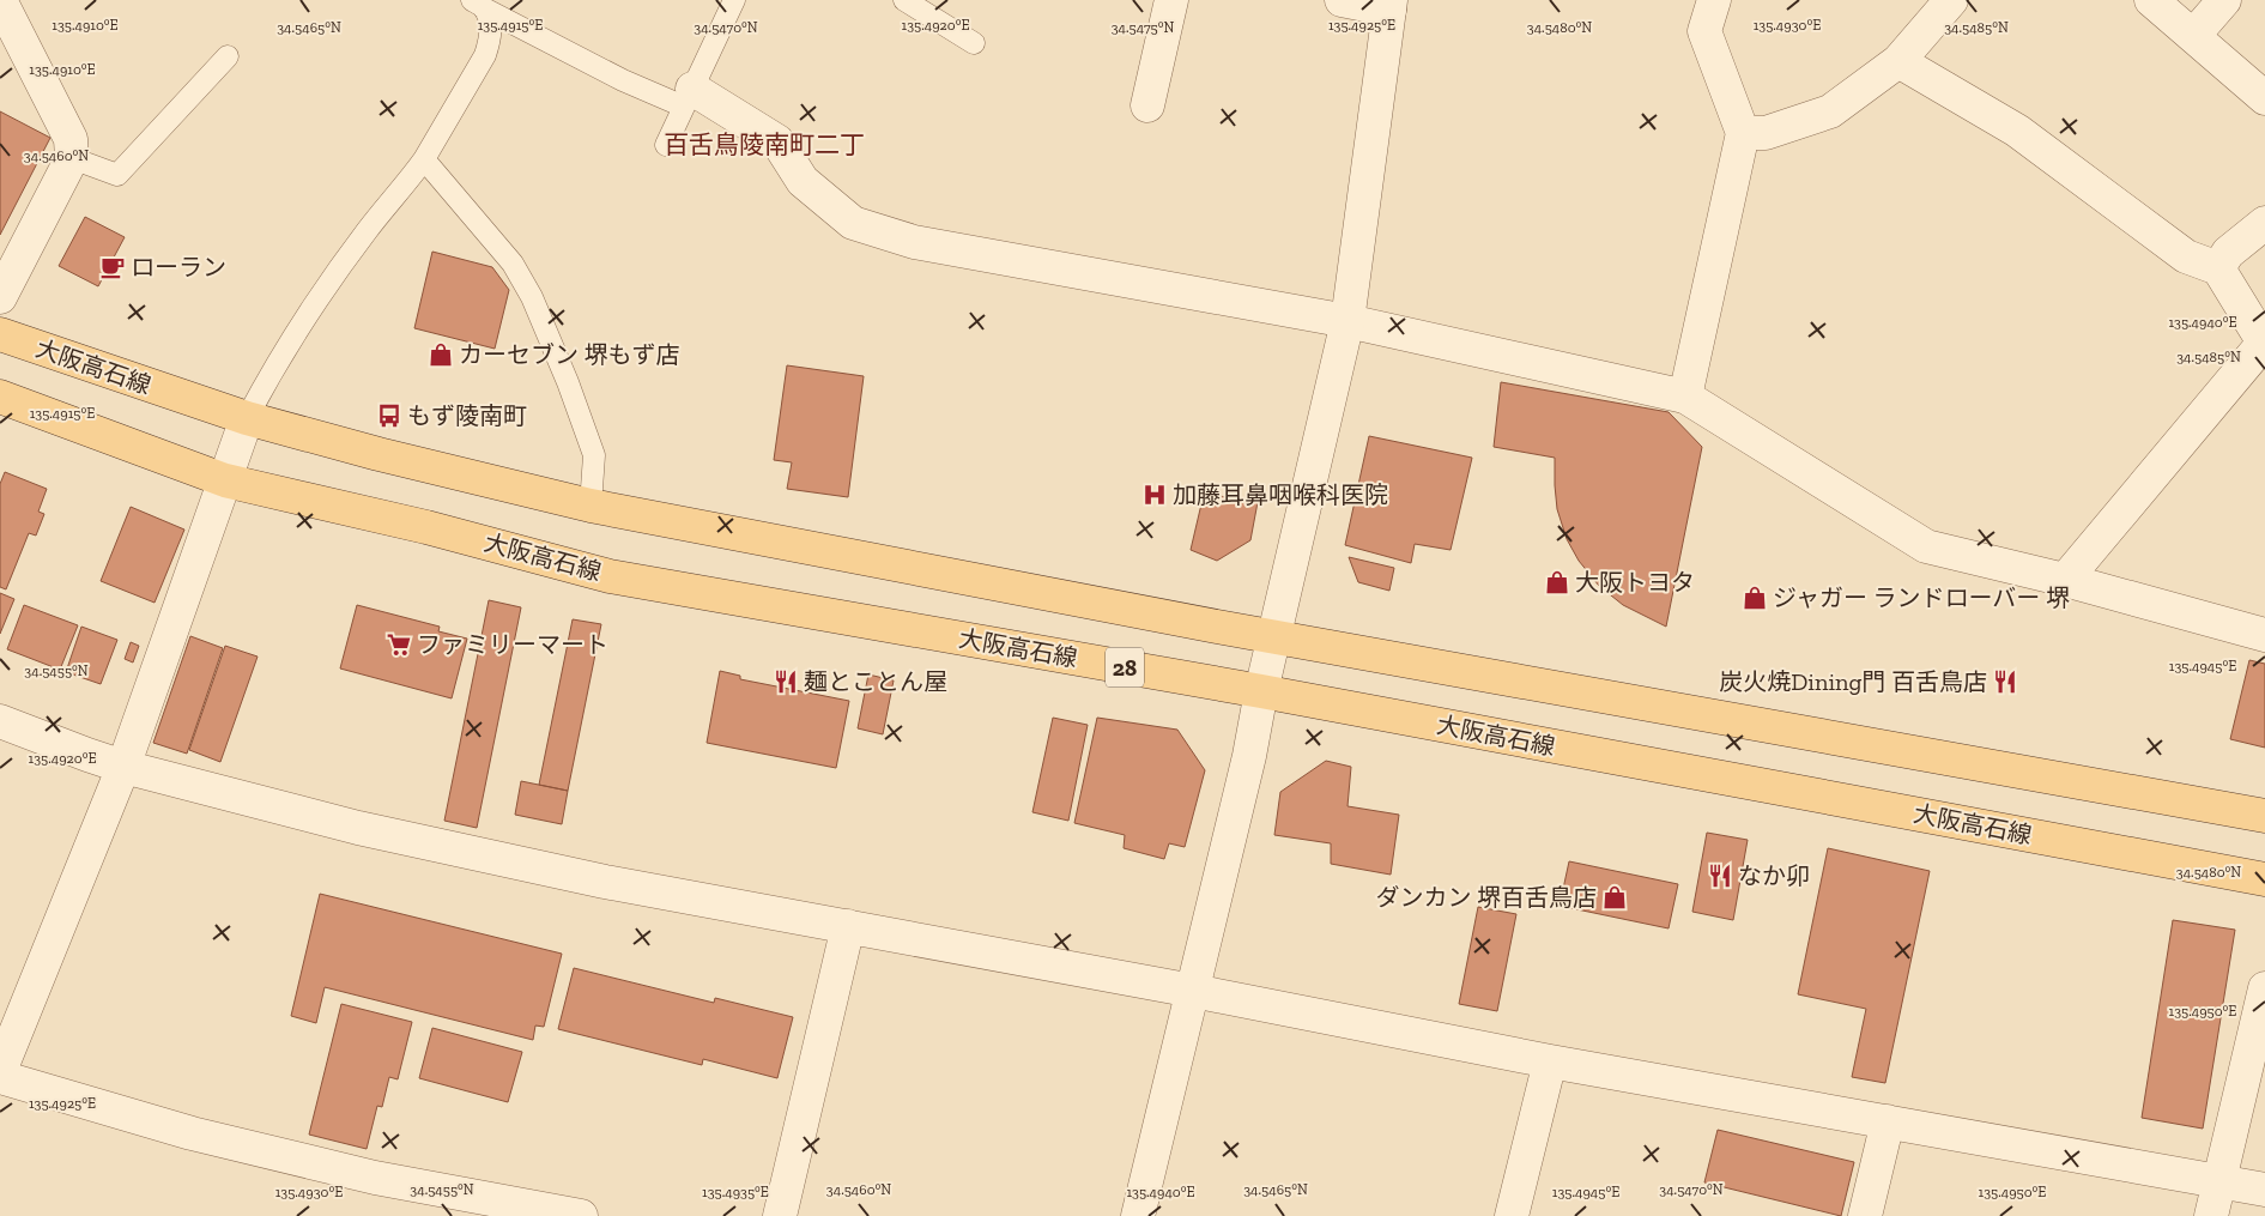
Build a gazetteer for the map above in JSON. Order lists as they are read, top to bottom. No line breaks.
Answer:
{"streets":{"main road":["大阪高石線","28"]},"districts":["百舌鳥陵南町二丁"],"places":{"cafe":["ローラン"],"shop":["カーセブン 堺もず店","大阪トヨタ","ジャガー ランドローバー 堺","ダンカン 堺百舌鳥店"],"bus stop":["もず陵南町"],"hospital":["加藤耳鼻咽喉科医院"],"supermarket":["ファミリーマート"],"restaurant":["麺とことん屋","炭火焼Dining門 百舌鳥店","なか卯"]},"coordinates":["135.4915°E","135.4920°E","135.4925°E","135.4930°E","135.4910°E","34.5465°N","34.5470°N","34.5475°N","34.5480°N","34.5485°N","34.5460°N","135.4940°E","135.4945°E","34.5455°N","135.4950°E","135.4935°E"]}
